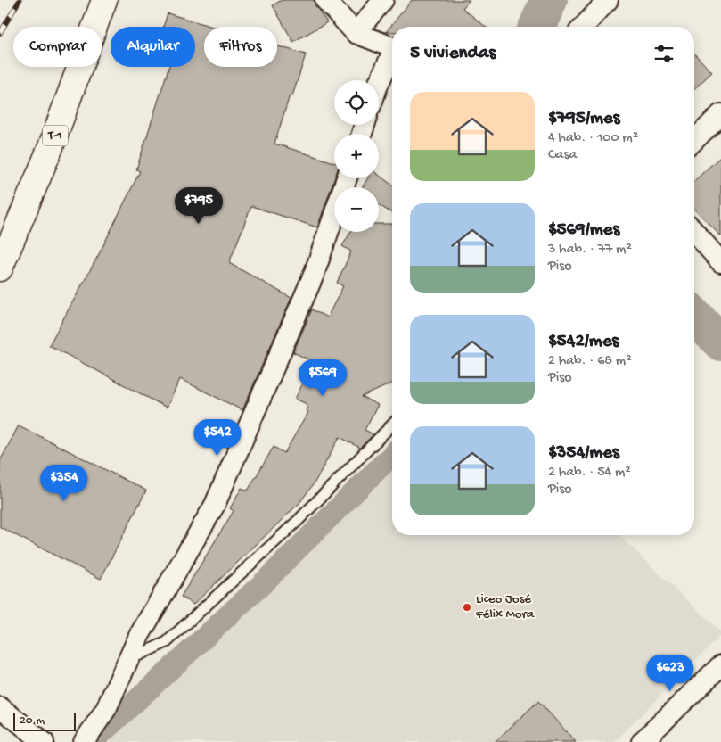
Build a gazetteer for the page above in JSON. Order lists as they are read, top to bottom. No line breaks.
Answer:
{"streets":{"main road":["T-1"]},"places":["Liceo José Félix Mora"],"scale_bar":"20 m","page":{"chip":["Comprar","Alquilar","Filtros"],"heading":"5 viviendas","map_buttons":["+","−"],"list":[{"name":"$795/mes","note":"4 hab. · 100 m² · Casa"},{"name":"$569/mes","note":"3 hab. · 77 m² · Piso"},{"name":"$542/mes","note":"2 hab. · 68 m² · Piso"},{"name":"$354/mes","note":"2 hab. · 54 m² · Piso"}],"price":["$795","$569","$542","$354","$623"],"scale":"20 m"}}
